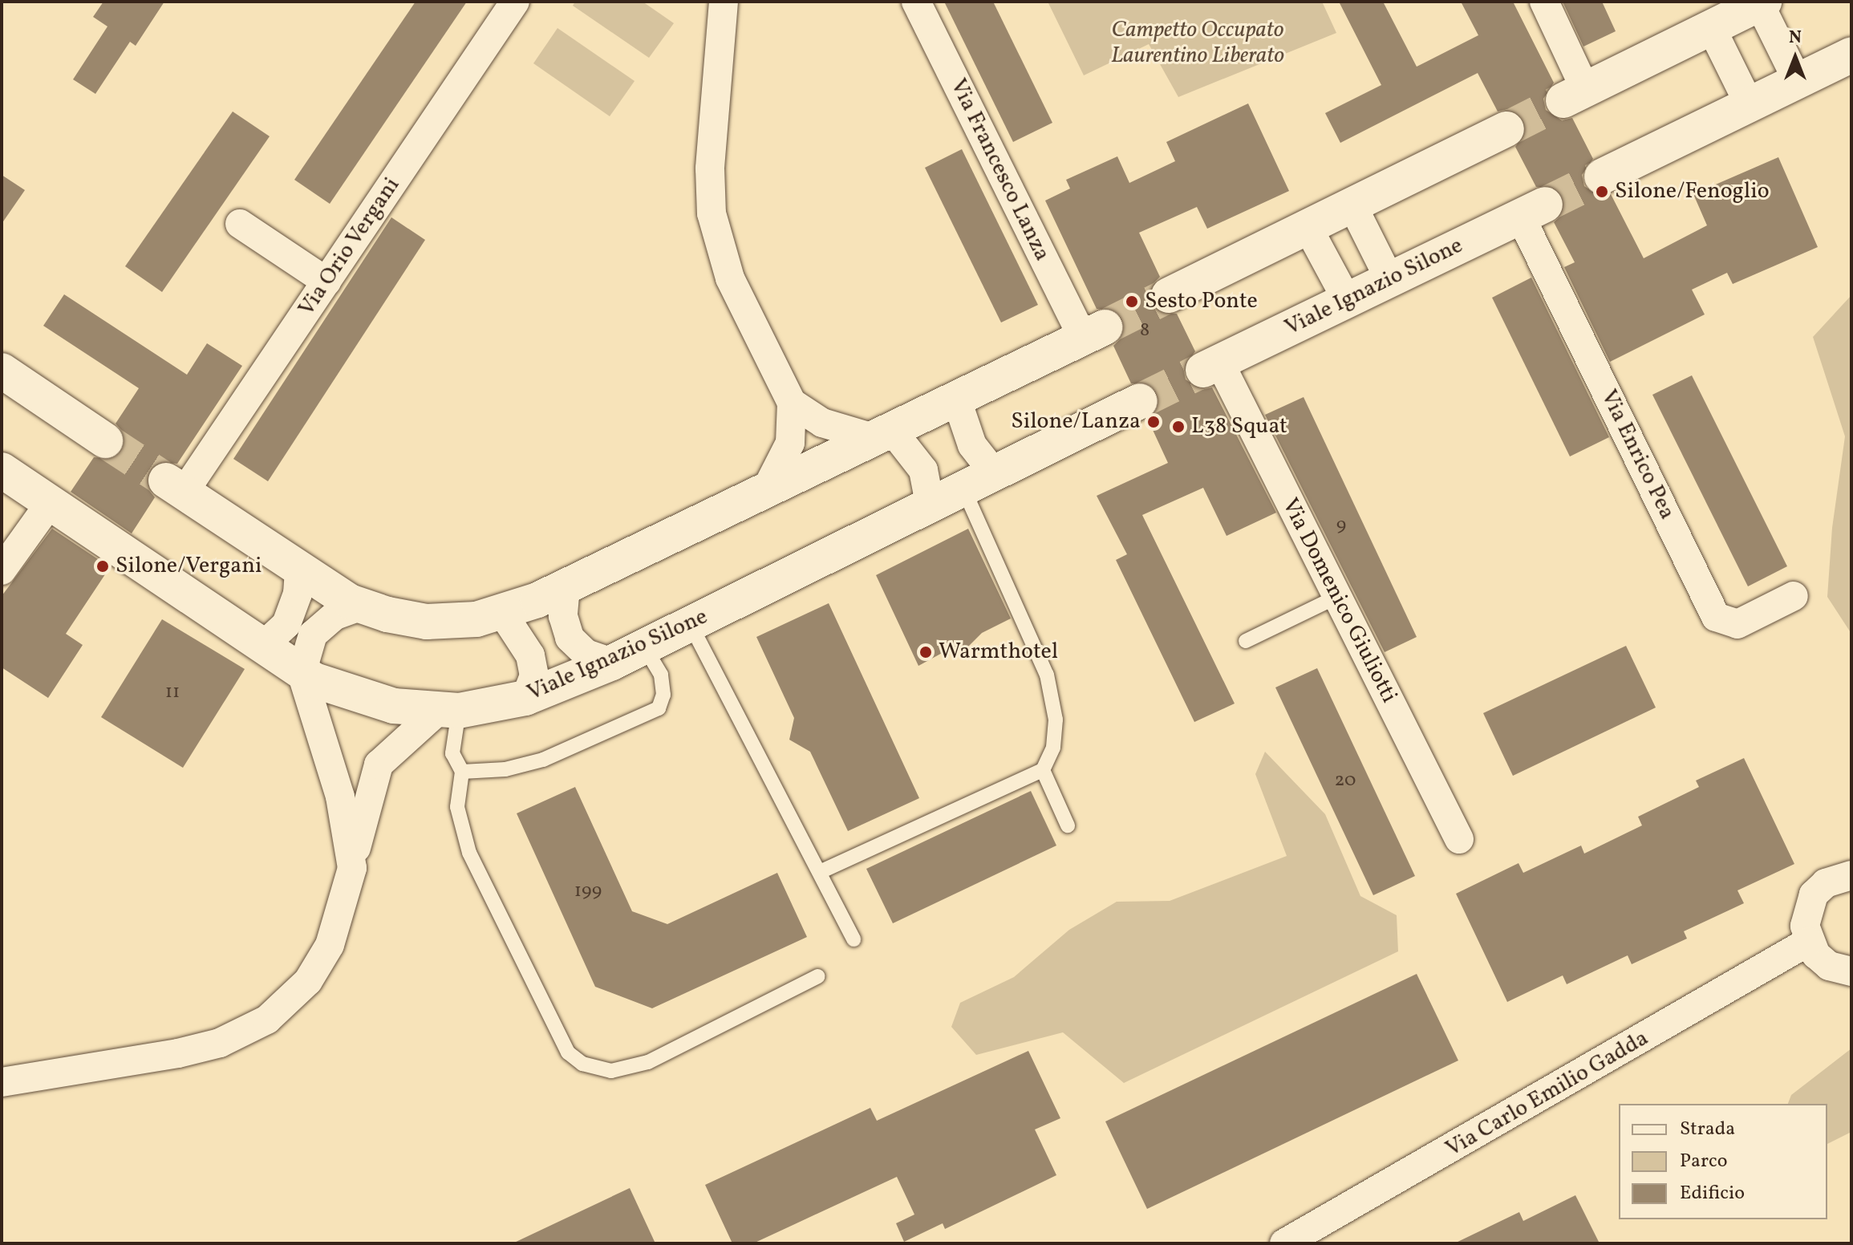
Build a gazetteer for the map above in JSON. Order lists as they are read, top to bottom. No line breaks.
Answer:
{"streets":{"street":["Via Francesco Lanza","Via Orio Vergani","Viale Ignazio Silone","Via Enrico Pea","Via Domenico Giuliotti","Via Carlo Emilio Gadda"]},"crossings":[["Viale Ignazio Silone","Via Enrico Pea"],["Viale Ignazio Silone","Via Domenico Giuliotti"]],"parks":["Campetto Occupato Laurentino Liberato"],"places":["Silone/Fenoglio","Sesto Ponte","Silone/Lanza","L38 Squat","Silone/Vergani","Warmthotel"],"house_numbers":["8","9","11","20","199"],"legend":["Strada","Parco","Edificio"],"north":"top"}
